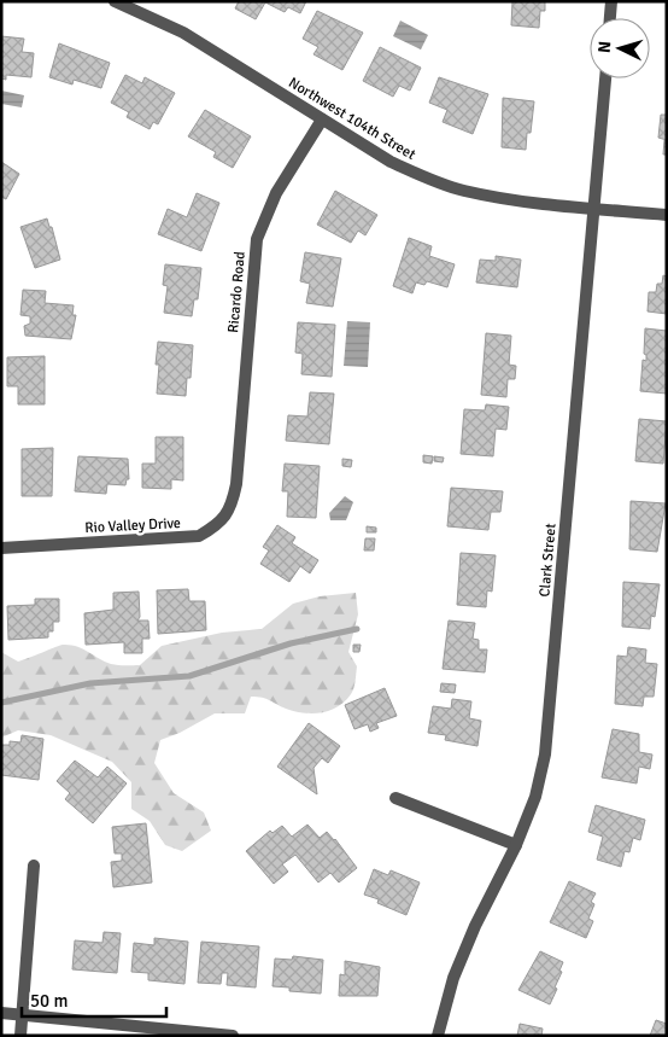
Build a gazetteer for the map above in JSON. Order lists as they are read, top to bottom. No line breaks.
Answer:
{"streets":{"street":["Northwest 104th Street","Ricardo Road","Rio Valley Drive","Clark Street"]},"crossings":[["Northwest 104th Street","Ricardo Road"],["Northwest 104th Street","Clark Street"],["Ricardo Road","Rio Valley Drive"]],"scale_bar":"50 m","north":"left"}
